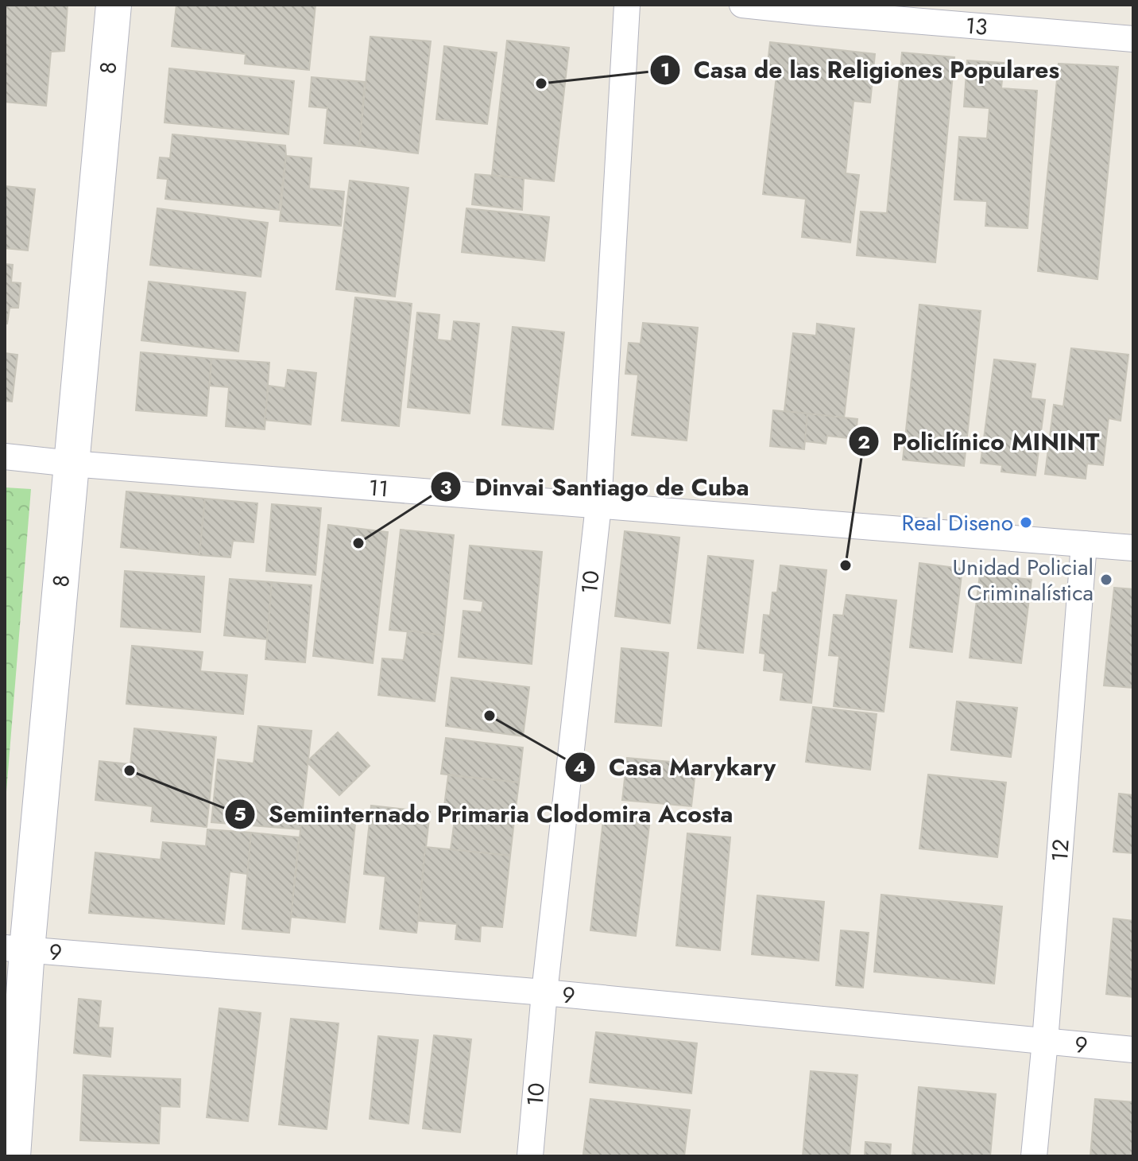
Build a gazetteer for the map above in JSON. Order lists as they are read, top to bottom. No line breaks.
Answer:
{"streets":{"street":["13","8","11","10","12","9"]},"crossings":[["8","11"],["8","9"],["11","10"],["11","12"],["10","9"],["12","9"]],"places":["Casa de las Religiones Populares","Real Diseno","Dinvai Santiago de Cuba","Policlínico MININT","Unidad Policial Criminalística","Casa Marykary","Semiinternado Primaria Clodomira Acosta"]}
